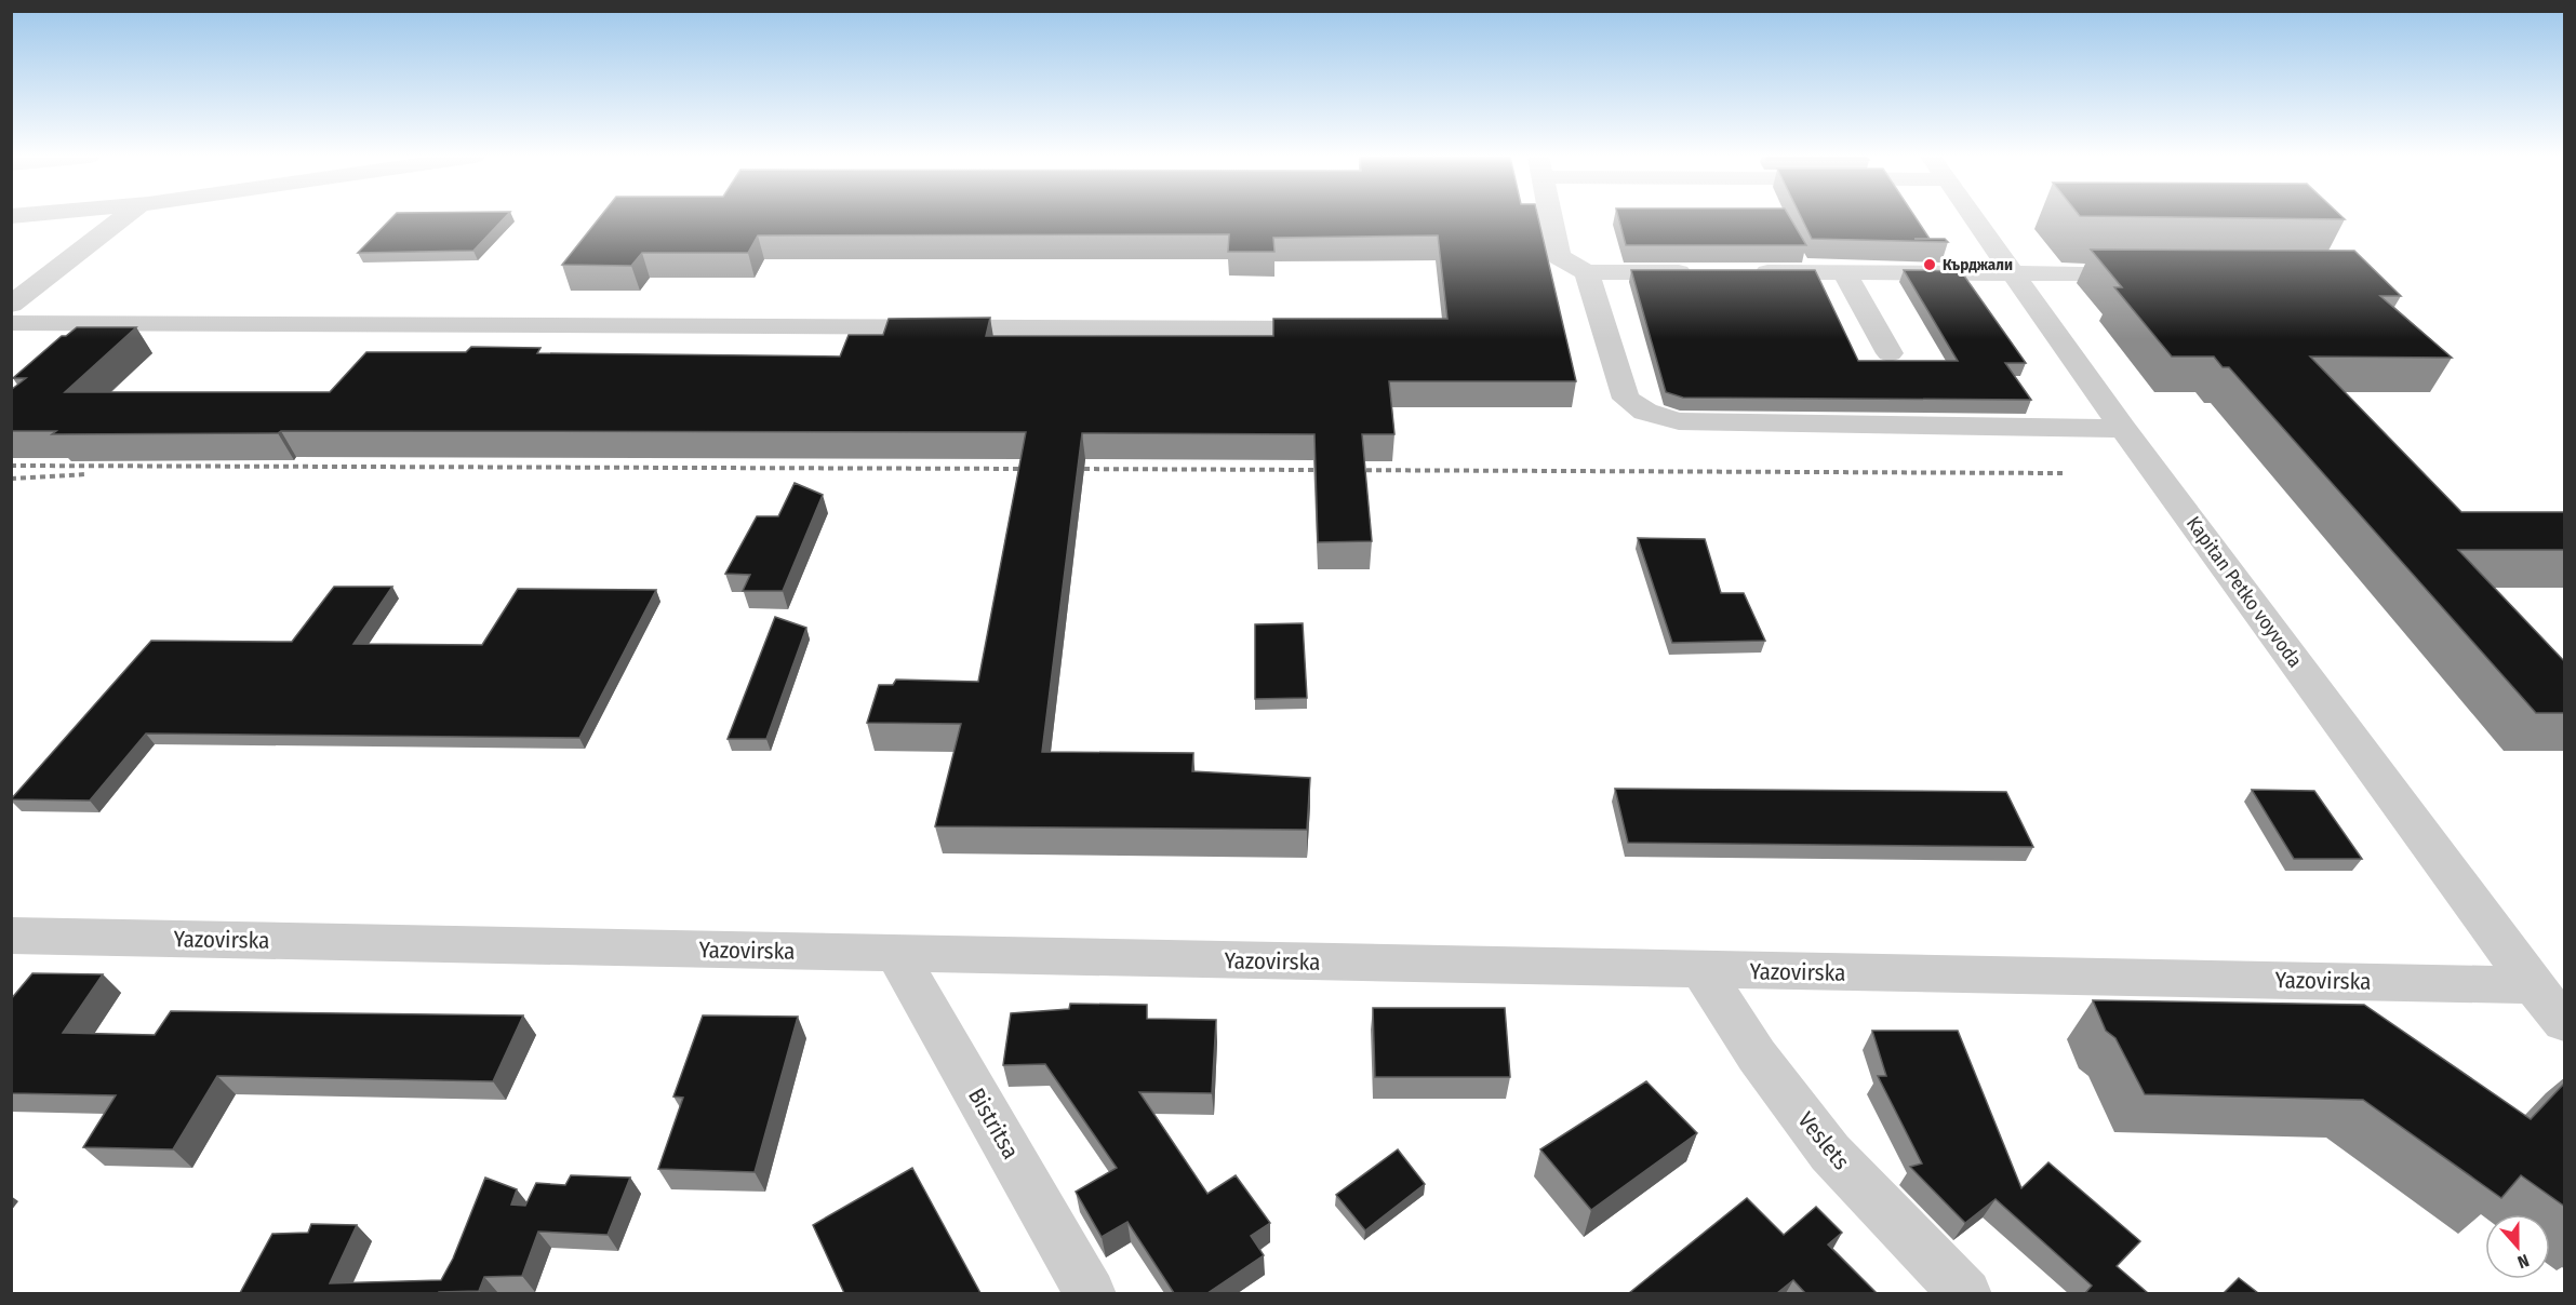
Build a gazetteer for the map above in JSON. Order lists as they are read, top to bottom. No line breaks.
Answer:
{"streets":{"street":["Kapitan Petko voyvoda","Yazovirska","Bistritsa","Veslets"]},"crossings":[["Kapitan Petko voyvoda","Yazovirska"],["Yazovirska","Bistritsa"],["Yazovirska","Veslets"]],"places":["Кърджали"],"north":"bottom"}
